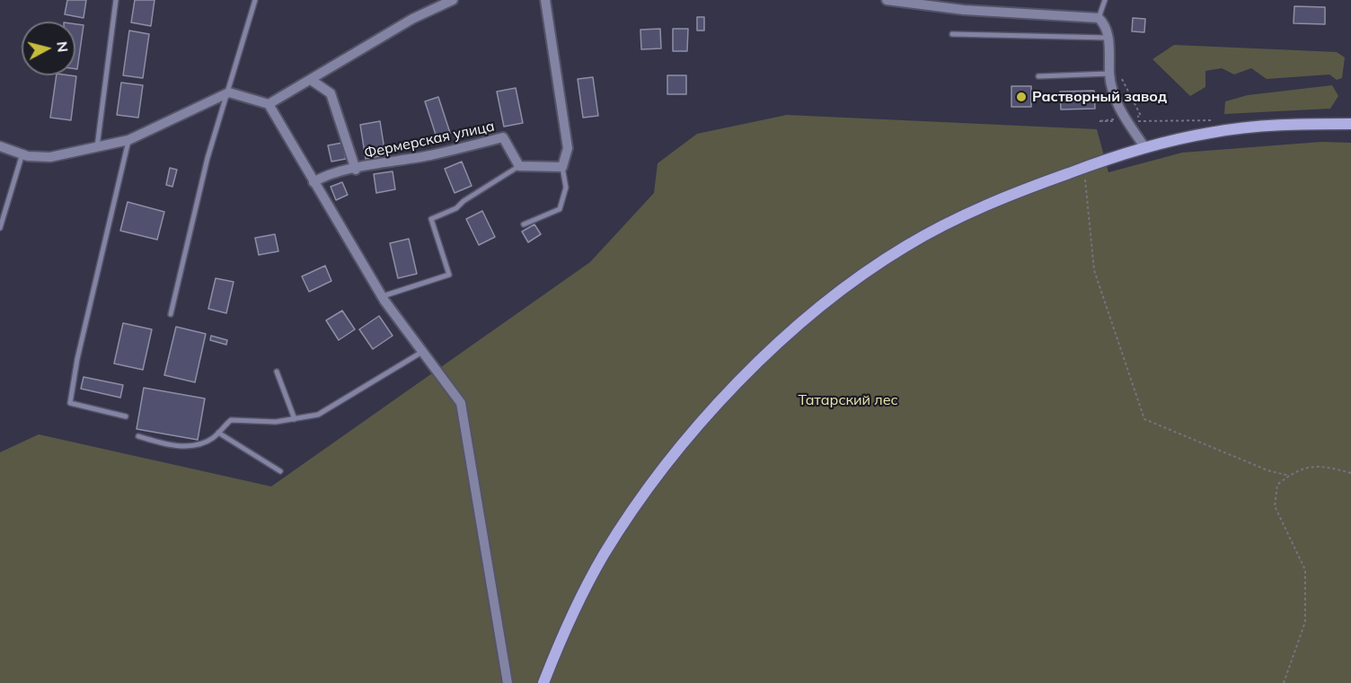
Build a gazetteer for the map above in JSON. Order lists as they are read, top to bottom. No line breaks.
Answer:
{"streets":{"street":["Фермерская улица"]},"parks":["Татарский лес"],"places":["Растворный завод"],"north":"right"}
